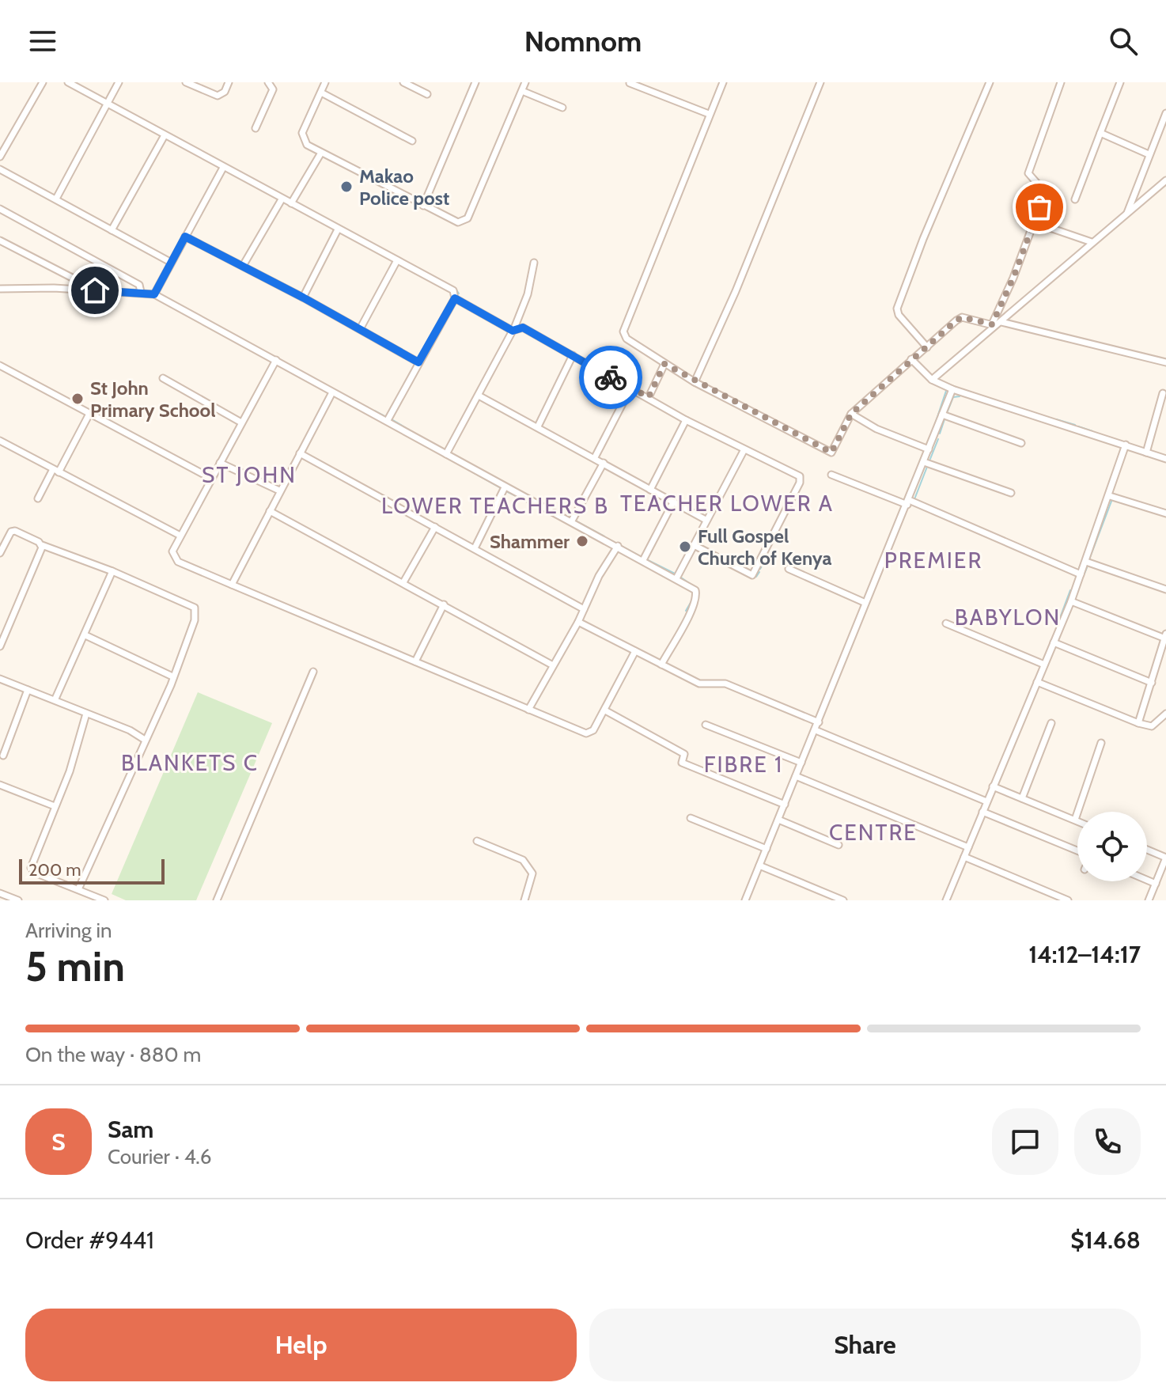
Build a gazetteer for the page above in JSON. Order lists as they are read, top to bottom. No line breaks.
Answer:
{"districts":["ST JOHN","TEACHER LOWER A","LOWER TEACHERS B","PREMIER","BABYLON","BLANKETS C","FIBRE 1","CENTRE"],"places":["Makao Police post","St John Primary School","Shammer","Full Gospel Church of Kenya"],"scale_bar":"200 m","page":{"header":"Nomnom","scale":"200 m","heading":["5 min","Arriving in","14:12–14:17"],"panel":["Sam","Courier · 4.6","Order #9441","$14.68"],"bar":"On the way · 880 m","round":"S","buttons":["Help","Share"]}}
